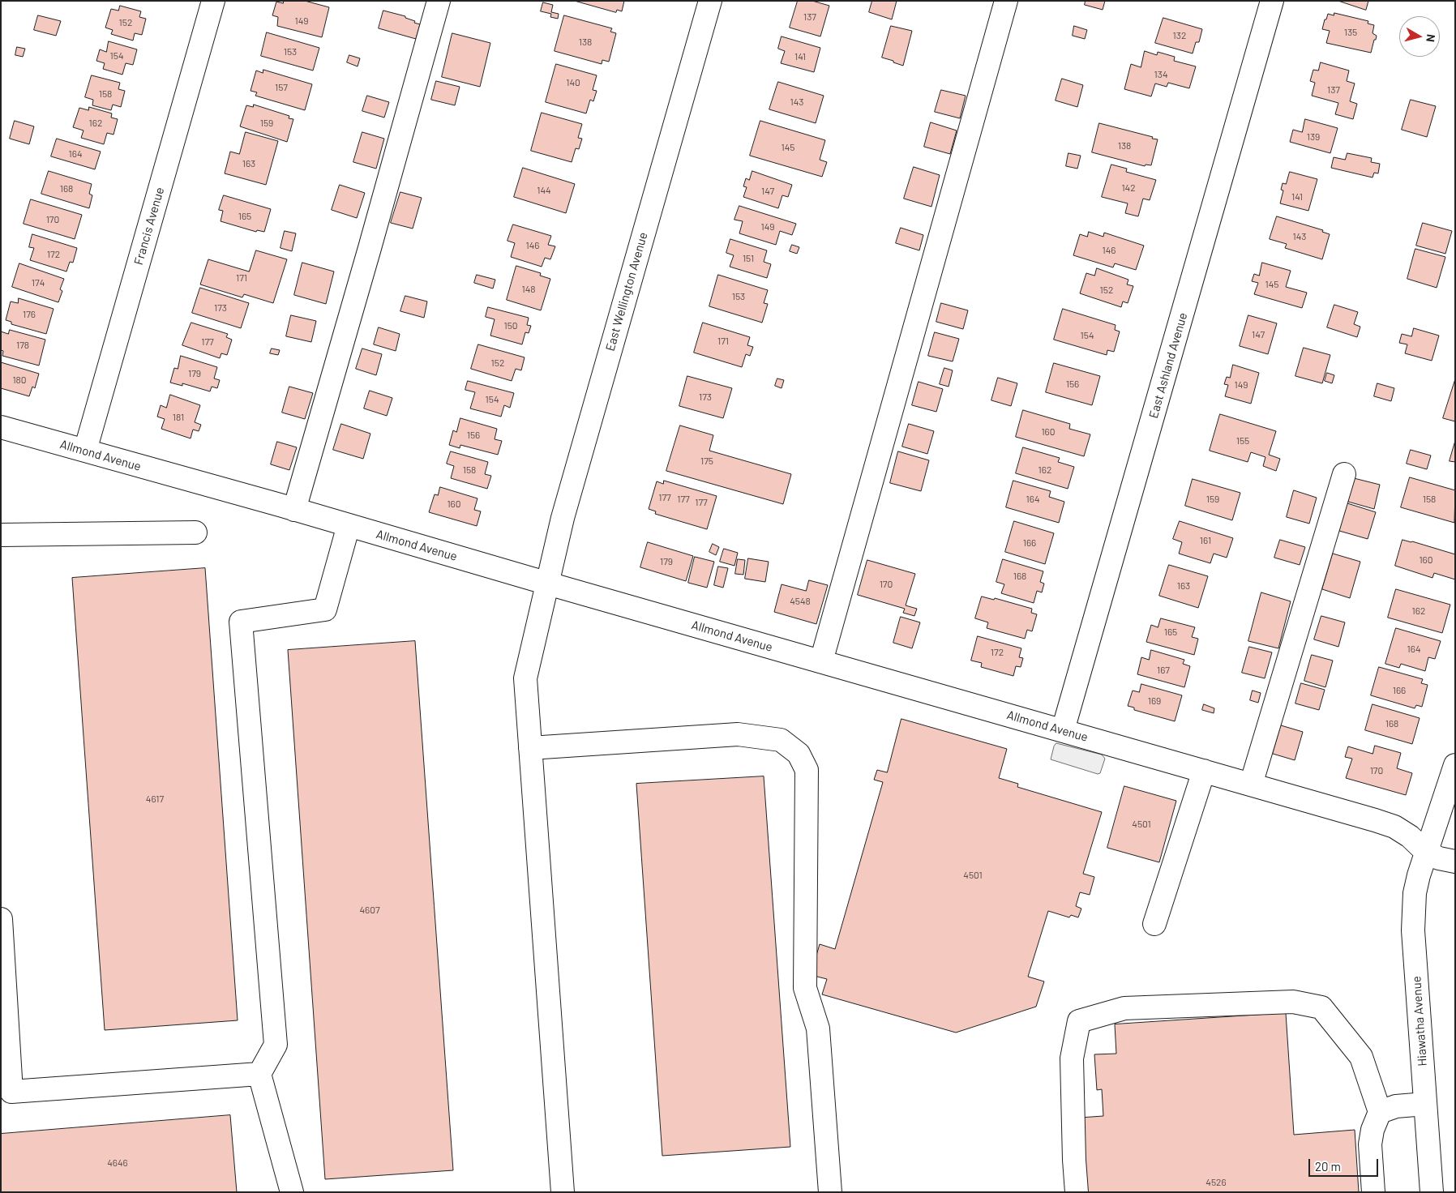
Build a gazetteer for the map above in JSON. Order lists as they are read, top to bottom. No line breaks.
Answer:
{"streets":{"street":["Francis Avenue","East Wellington Avenue","East Ashland Avenue","Allmond Avenue","Hiawatha Avenue"]},"crossings":[["Francis Avenue","Allmond Avenue"],["East Wellington Avenue","Allmond Avenue"],["East Ashland Avenue","Allmond Avenue"],["Allmond Avenue","Hiawatha Avenue"]],"house_numbers":["137","149","152","135","132","138","153","154","141","134","140","157","137","158","143","162","159","139","138","145","164","163","142","168","144","147","141","165","170","149","143","146","146","172","151","171","174","145","148","152","153","173","176","150","147","154","171","177","178","152","179","180","156","149","173","154","181","160","156","155","175","158","162","177","177","164","159","158","177","160","161","166","160","179","168","170","163","4548","162","165","164","172","167","166","169","168","170","4617","4501","4501","4607","4646","4526"],"scale_bar":"20 m","north":"right"}
